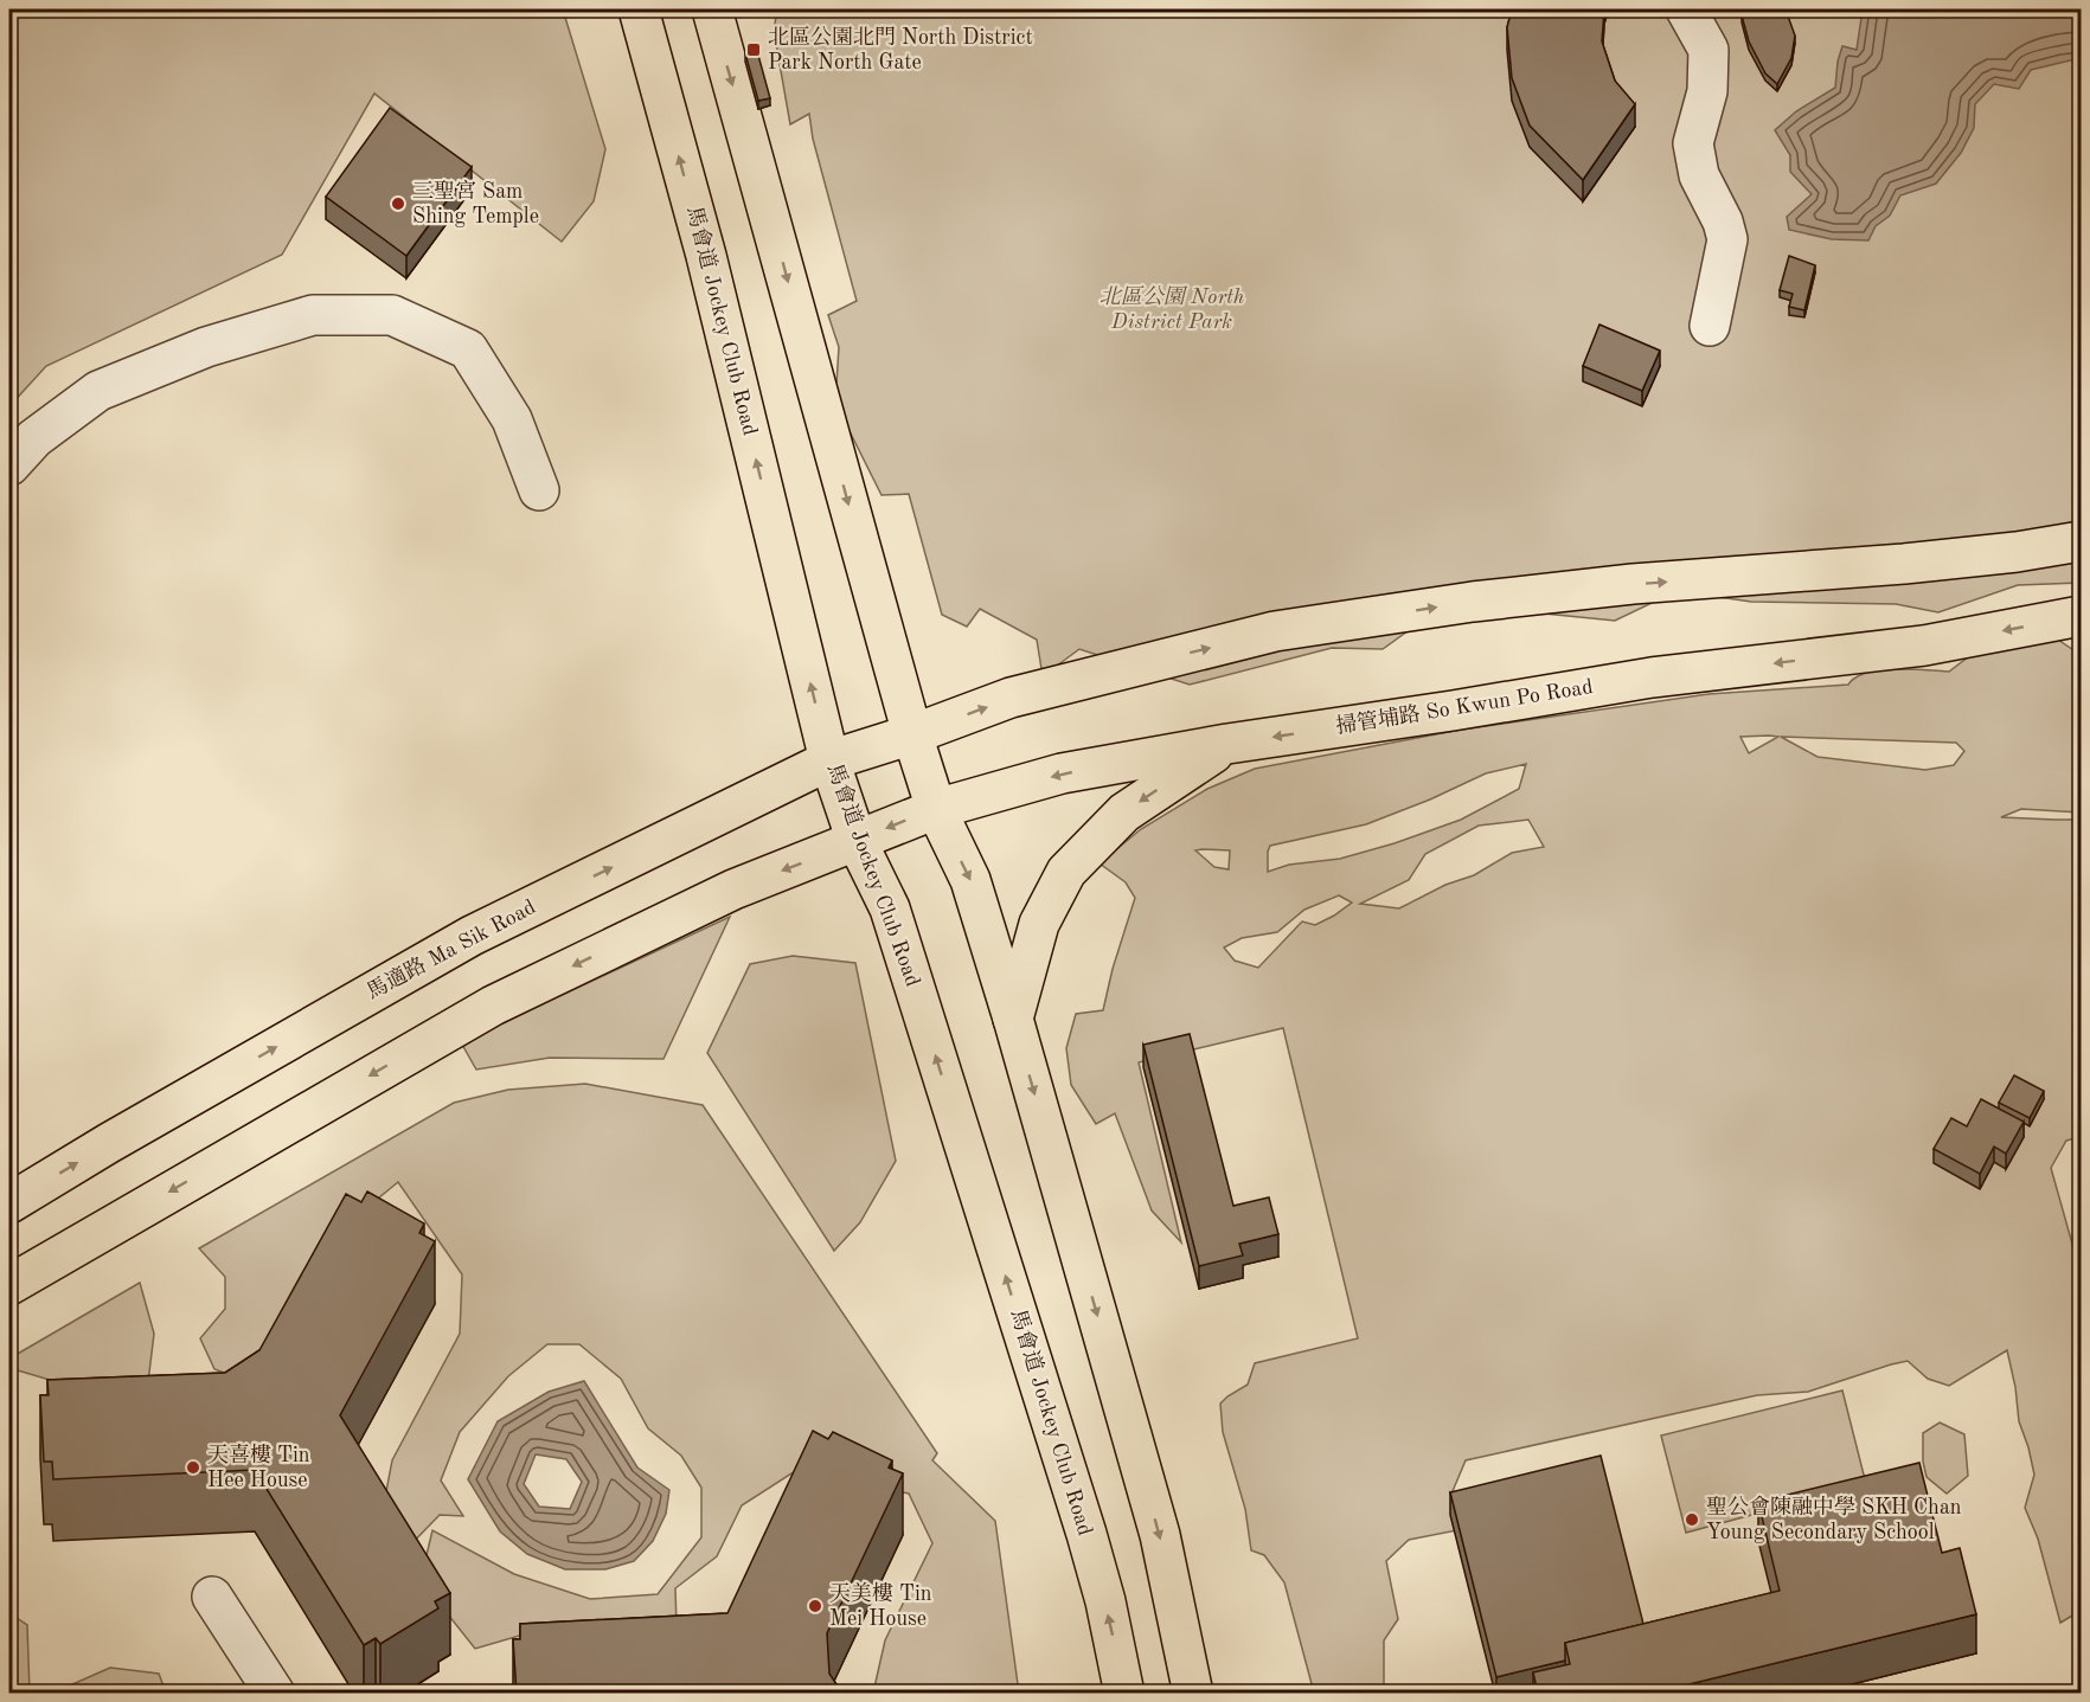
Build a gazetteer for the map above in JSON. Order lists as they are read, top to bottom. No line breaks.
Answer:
{"streets":{"main road":["馬會道 Jockey Club Road","掃管埔路 So Kwun Po Road","馬適路 Ma Sik Road"]},"crossings":[["馬會道 Jockey Club Road","掃管埔路 So Kwun Po Road"],["馬會道 Jockey Club Road","馬適路 Ma Sik Road"]],"parks":["北區公園 North District Park"],"places":{"transit":["北區公園北門 North District Park North Gate"],"other":["三聖宮 Sam Shing Temple","天喜樓 Tin Hee House","聖公會陳融中學 SKH Chan Young Secondary School","天美樓 Tin Mei House"]}}
